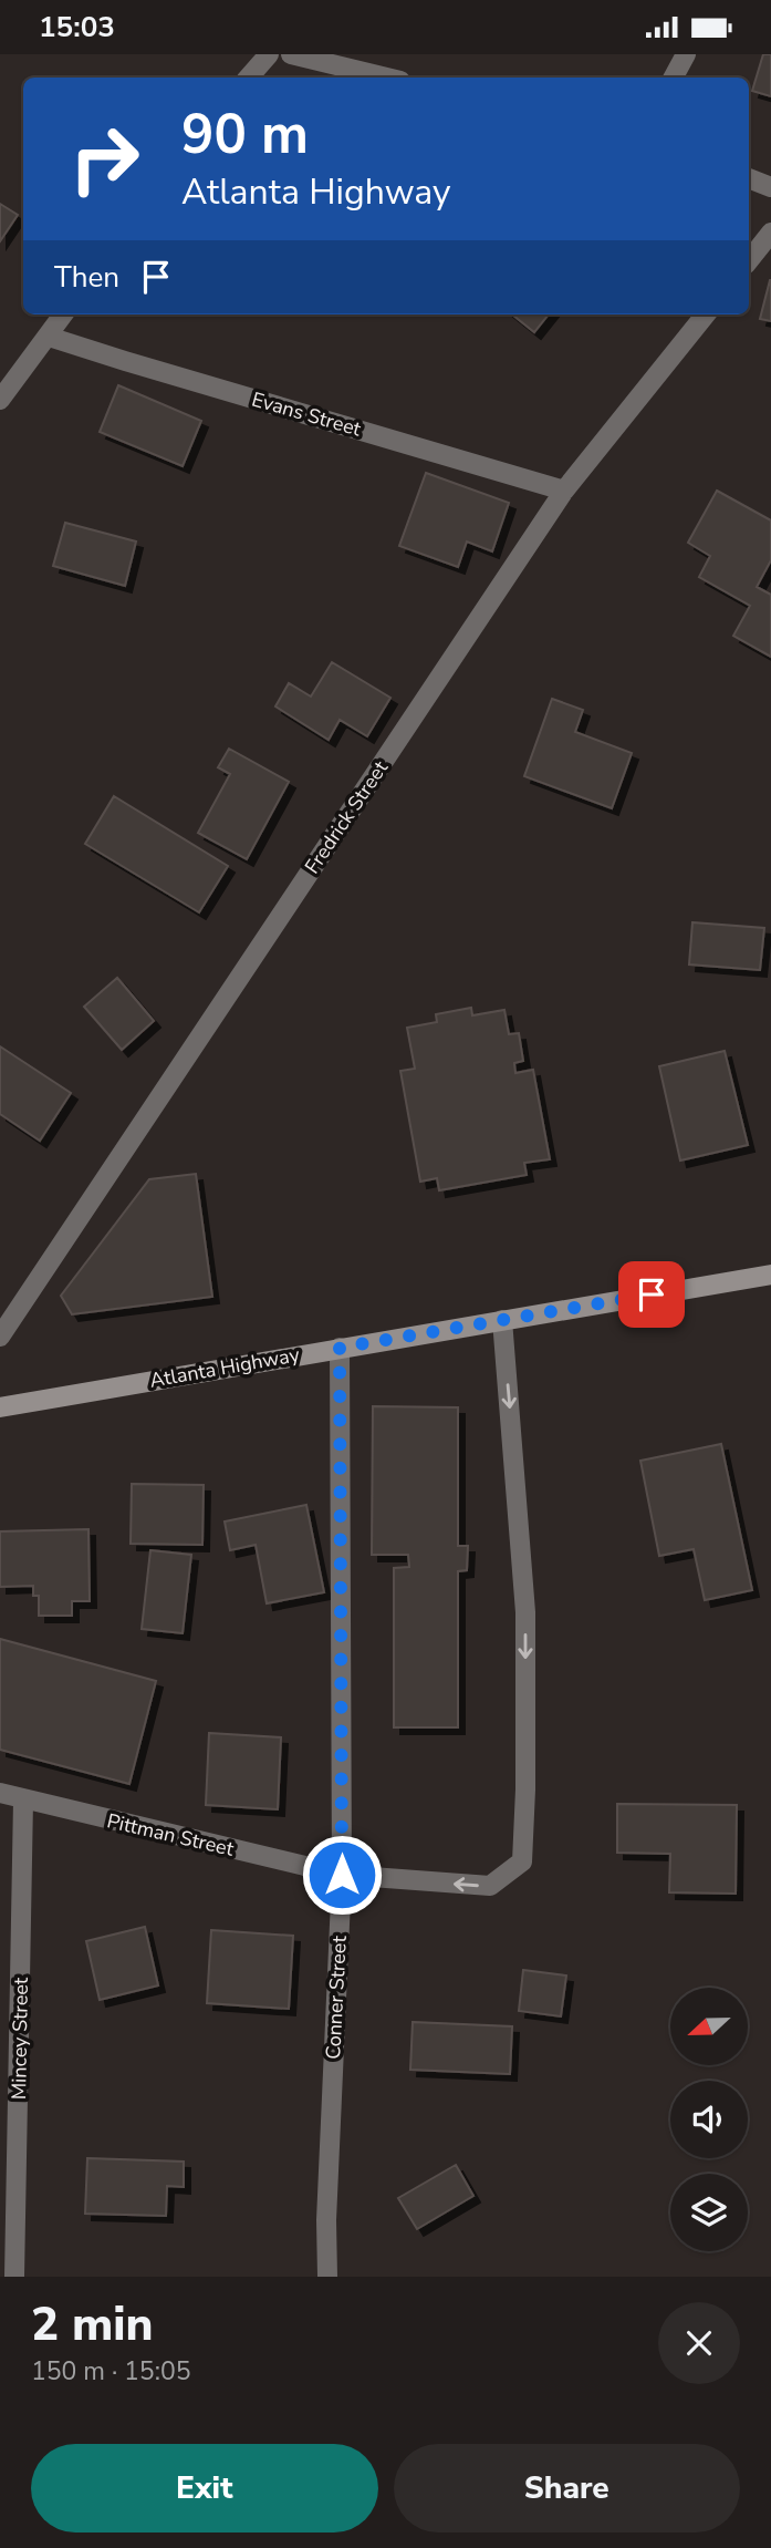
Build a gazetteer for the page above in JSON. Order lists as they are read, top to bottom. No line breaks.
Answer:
{"streets":{"main road":["Atlanta Highway"],"street":["Evans Street","Fredrick Street","Pittman Street","Conner Street","Mincey Street"]},"crossings":[["Evans Street","Fredrick Street"],["Atlanta Highway","Pittman Street"],["Atlanta Highway","Conner Street"],["Pittman Street","Conner Street"],["Pittman Street","Mincey Street"]],"north":"left","page":{"status":"15:03","turn":["90 m","Atlanta Highway"],"then":"Then","heading":["2 min","150 m · 15:05"],"buttons":["Exit","Share"]}}
